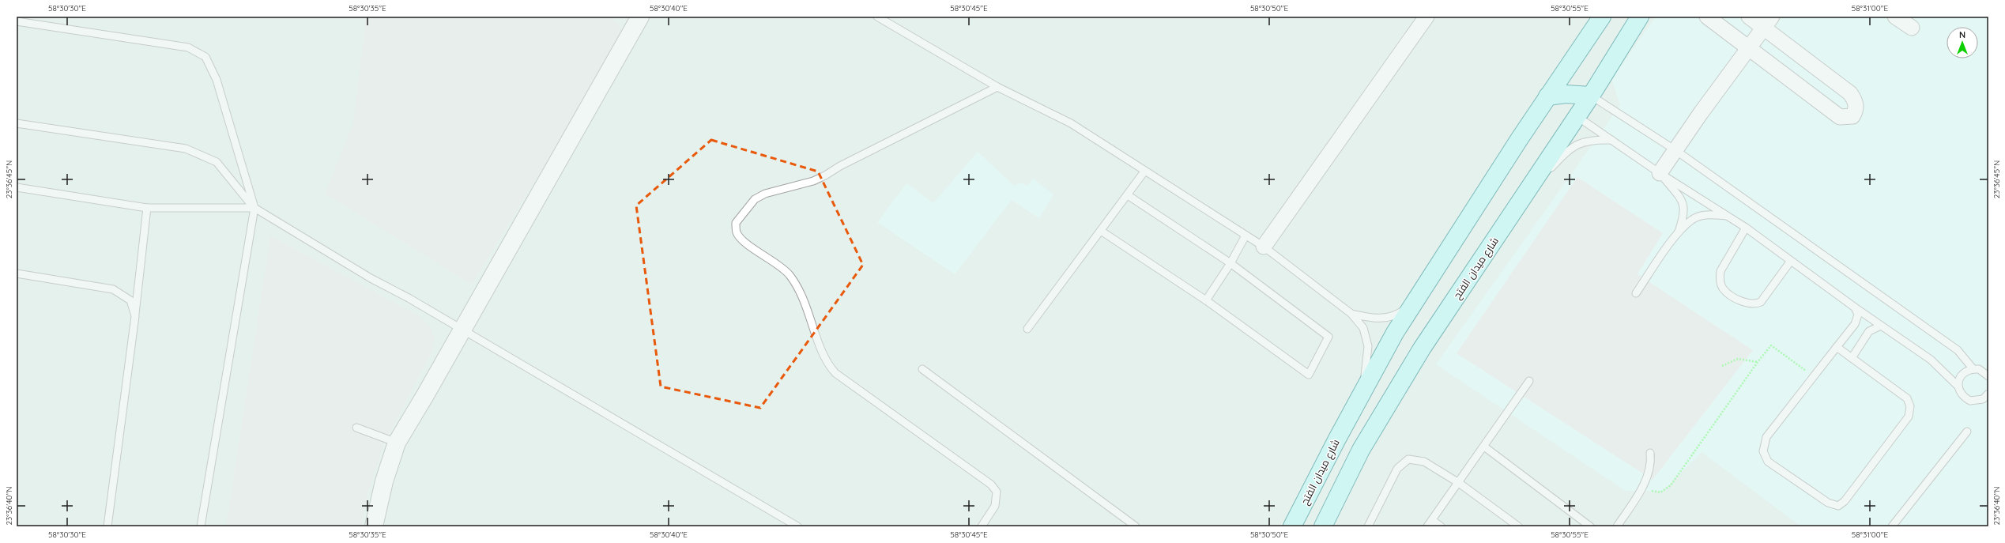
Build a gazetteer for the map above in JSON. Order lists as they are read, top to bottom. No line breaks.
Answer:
{"streets":{"main road":["شارع ميدان الفتح"]},"north":"top","coordinates":["58°30'30\"E","58°30'35\"E","58°30'40\"E","58°30'45\"E","58°30'50\"E","58°30'55\"E","58°31'00\"E","23°36'45\"N","23°36'40\"N"]}
